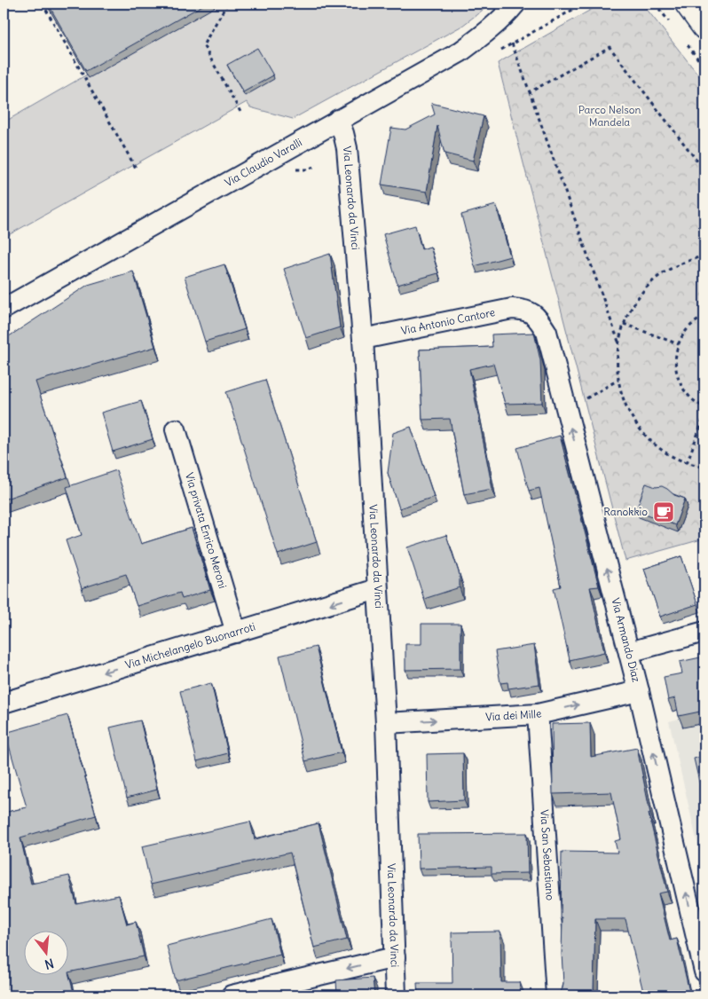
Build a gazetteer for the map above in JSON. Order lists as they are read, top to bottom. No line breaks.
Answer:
{"streets":{"street":["Via Claudio Varalli","Via Leonardo da Vinci","Via Antonio Cantore","Via privata Enrico Meroni","Via Armando Diaz","Via Michelangelo Buonarroti","Via dei Mille","Via San Sebastiano"]},"crossings":[["Via Claudio Varalli","Via Leonardo da Vinci"],["Via Leonardo da Vinci","Via Antonio Cantore"],["Via Leonardo da Vinci","Via Michelangelo Buonarroti"],["Via Leonardo da Vinci","Via dei Mille"],["Via Antonio Cantore","Via Armando Diaz"],["Via privata Enrico Meroni","Via Michelangelo Buonarroti"],["Via Armando Diaz","Via dei Mille"],["Via dei Mille","Via San Sebastiano"]],"one_way":["Via Armando Diaz","Via Michelangelo Buonarroti","Via dei Mille"],"parks":["Parco Nelson Mandela"],"places":{"cafe":["Ranokkio"]},"north":"bottom"}
